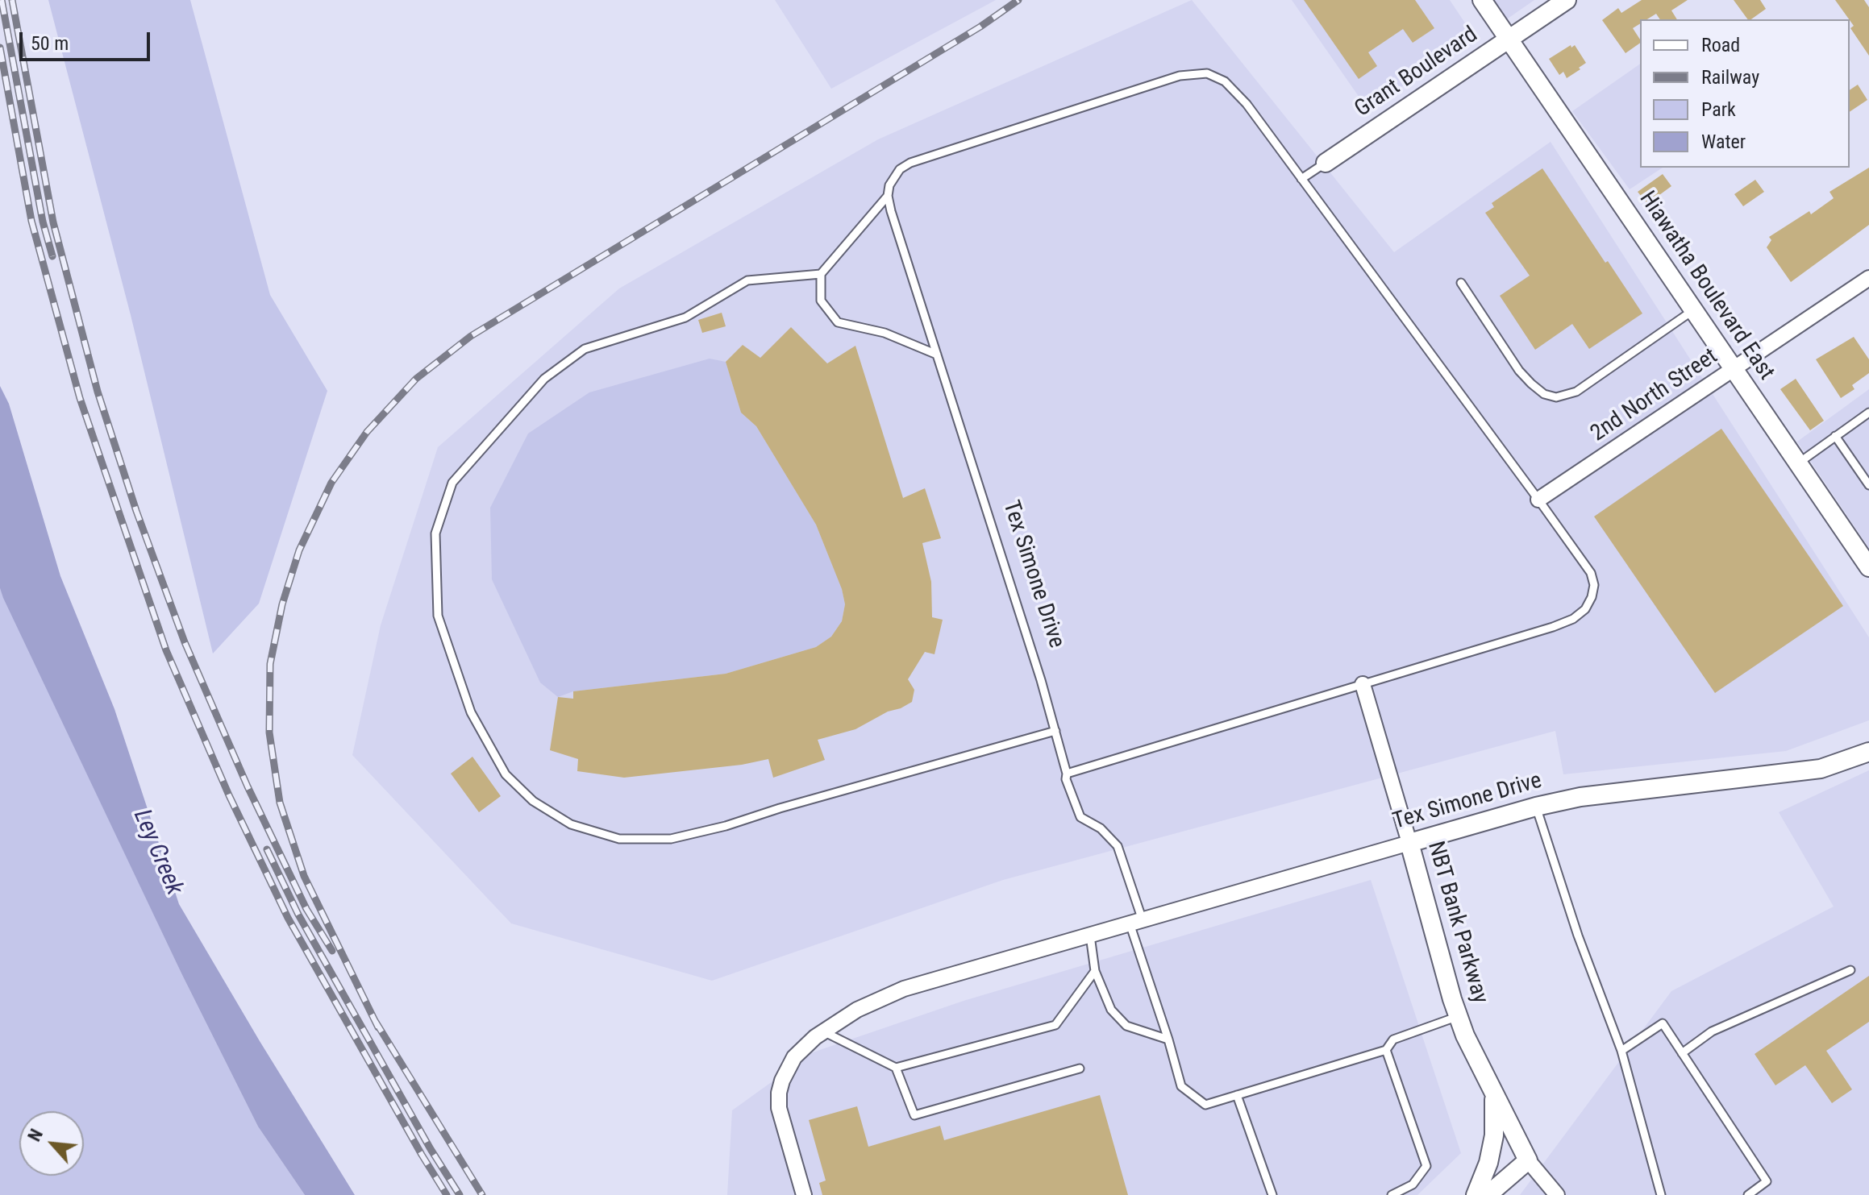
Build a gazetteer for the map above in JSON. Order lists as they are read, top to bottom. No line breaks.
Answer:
{"streets":{"street":["Grant Boulevard","Hiawatha Boulevard East","2nd North Street","Tex Simone Drive","NBT Bank Parkway"]},"crossings":[["Grant Boulevard","Hiawatha Boulevard East"],["Hiawatha Boulevard East","2nd North Street"],["Tex Simone Drive","NBT Bank Parkway"]],"water":["Ley Creek"],"legend":["Road","Railway","Park","Water"],"scale_bar":"50 m","north":"top left"}
